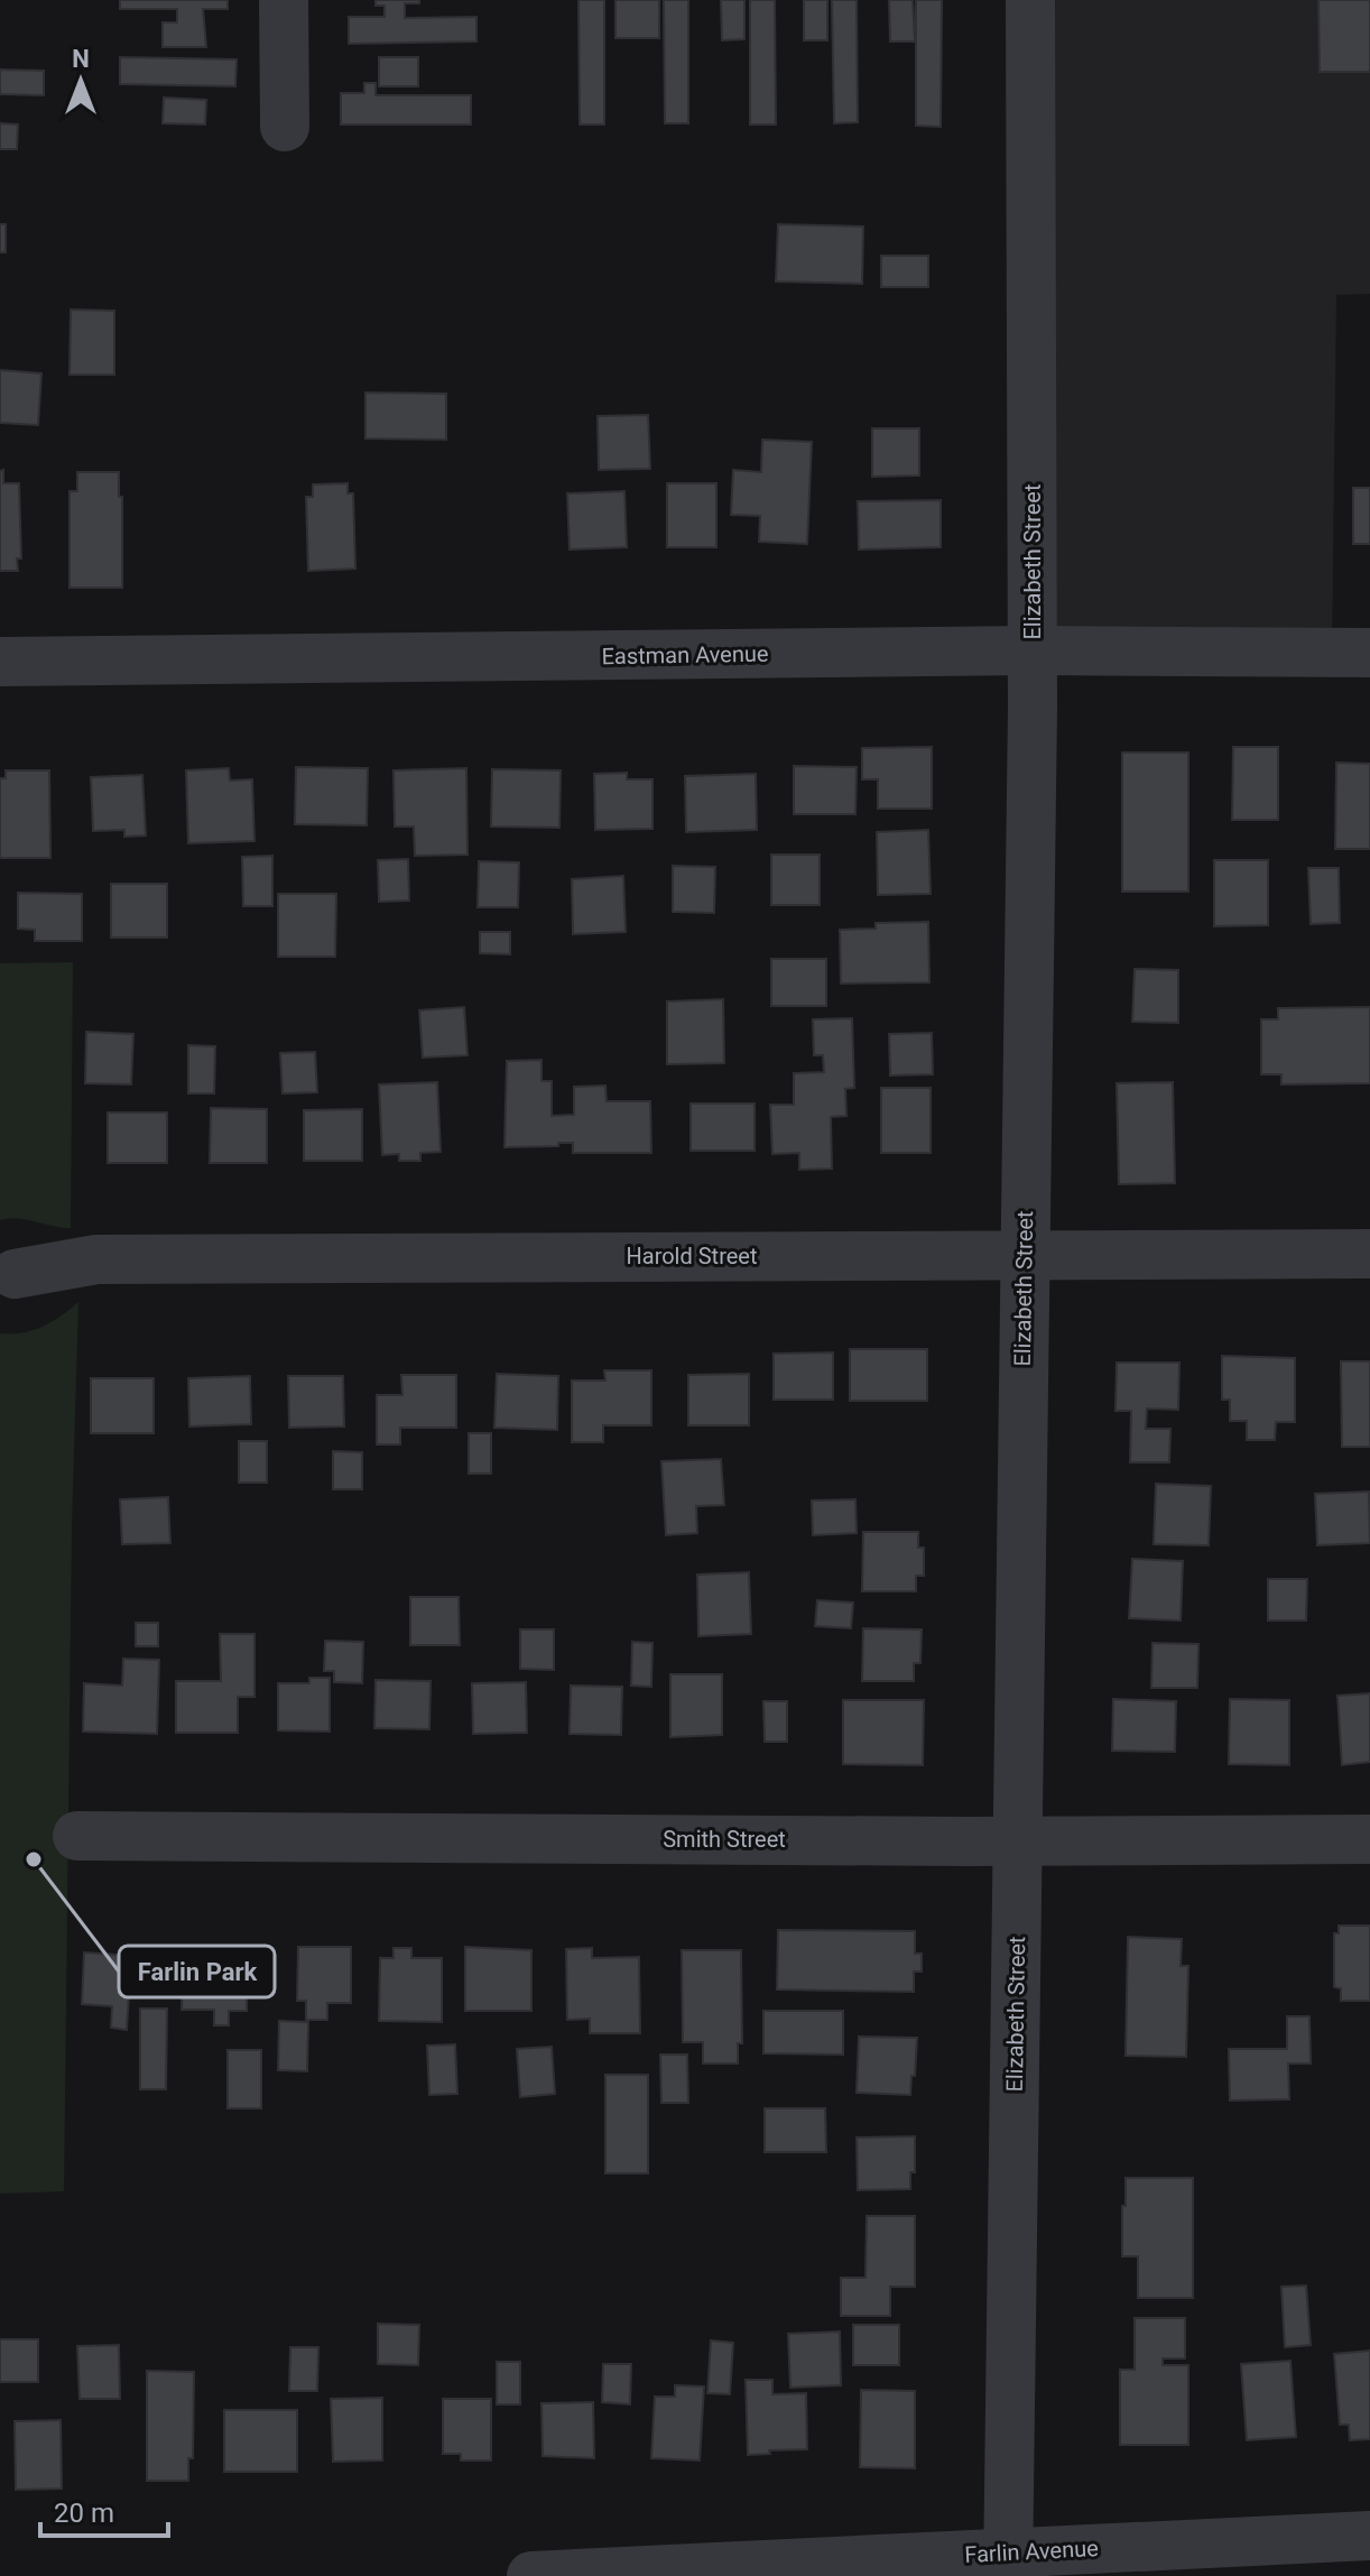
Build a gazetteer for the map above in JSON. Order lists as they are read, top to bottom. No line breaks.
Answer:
{"streets":{"street":["Elizabeth Street","Eastman Avenue","Harold Street","Smith Street","Farlin Avenue"]},"crossings":[["Elizabeth Street","Eastman Avenue"],["Elizabeth Street","Harold Street"],["Elizabeth Street","Smith Street"],["Elizabeth Street","Farlin Avenue"]],"places":["Farlin Park"],"scale_bar":"20 m","north":"top"}
